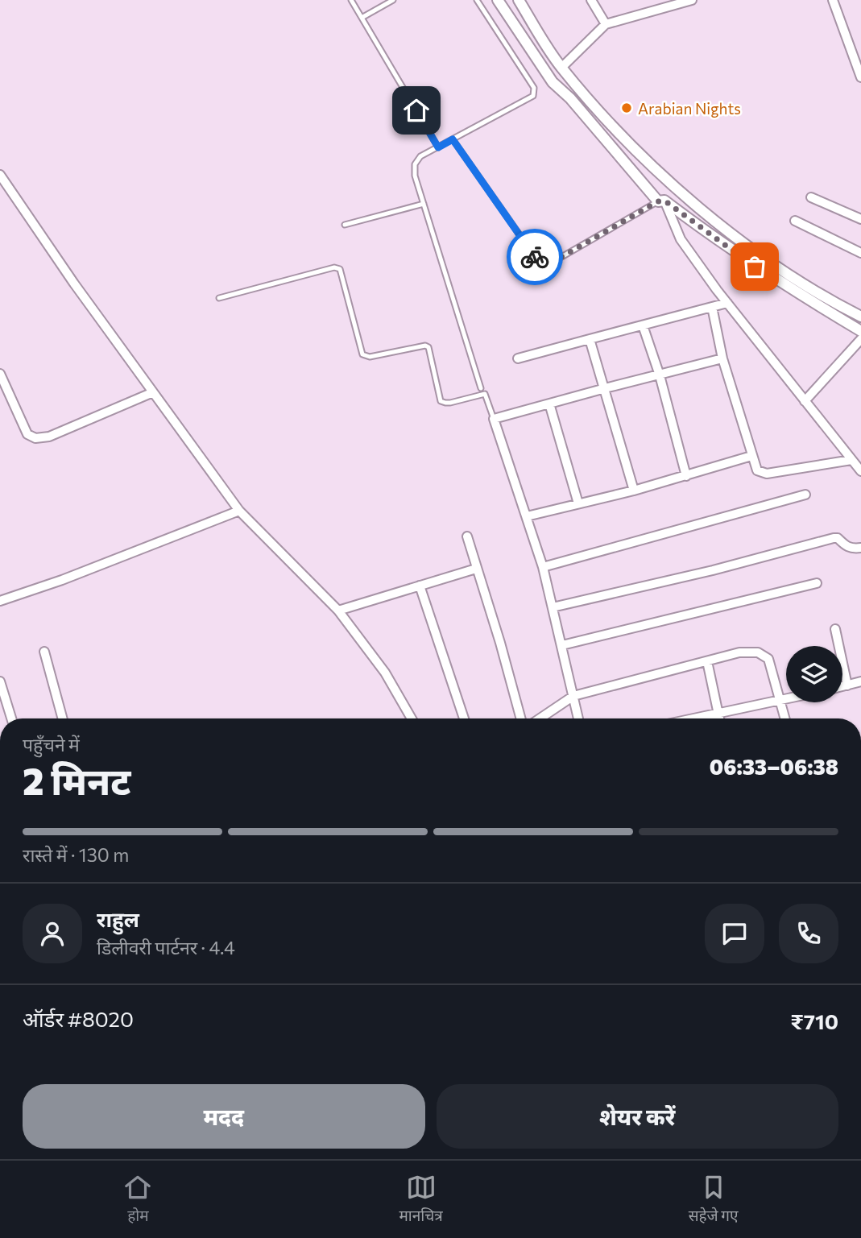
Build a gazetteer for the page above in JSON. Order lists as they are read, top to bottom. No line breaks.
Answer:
{"places":["Arabian Nights"],"page":{"heading":["2 मिनट","पहुँचने में","06:33–06:38"],"panel":["राहुल","डिलीवरी पार्टनर · 4.4","ऑर्डर #8020","₹710"],"bar":"रास्ते में · 130 m","buttons":["मदद","शेयर करें"],"tabs":["होम","मानचित्र","सहेजे गए"]}}
